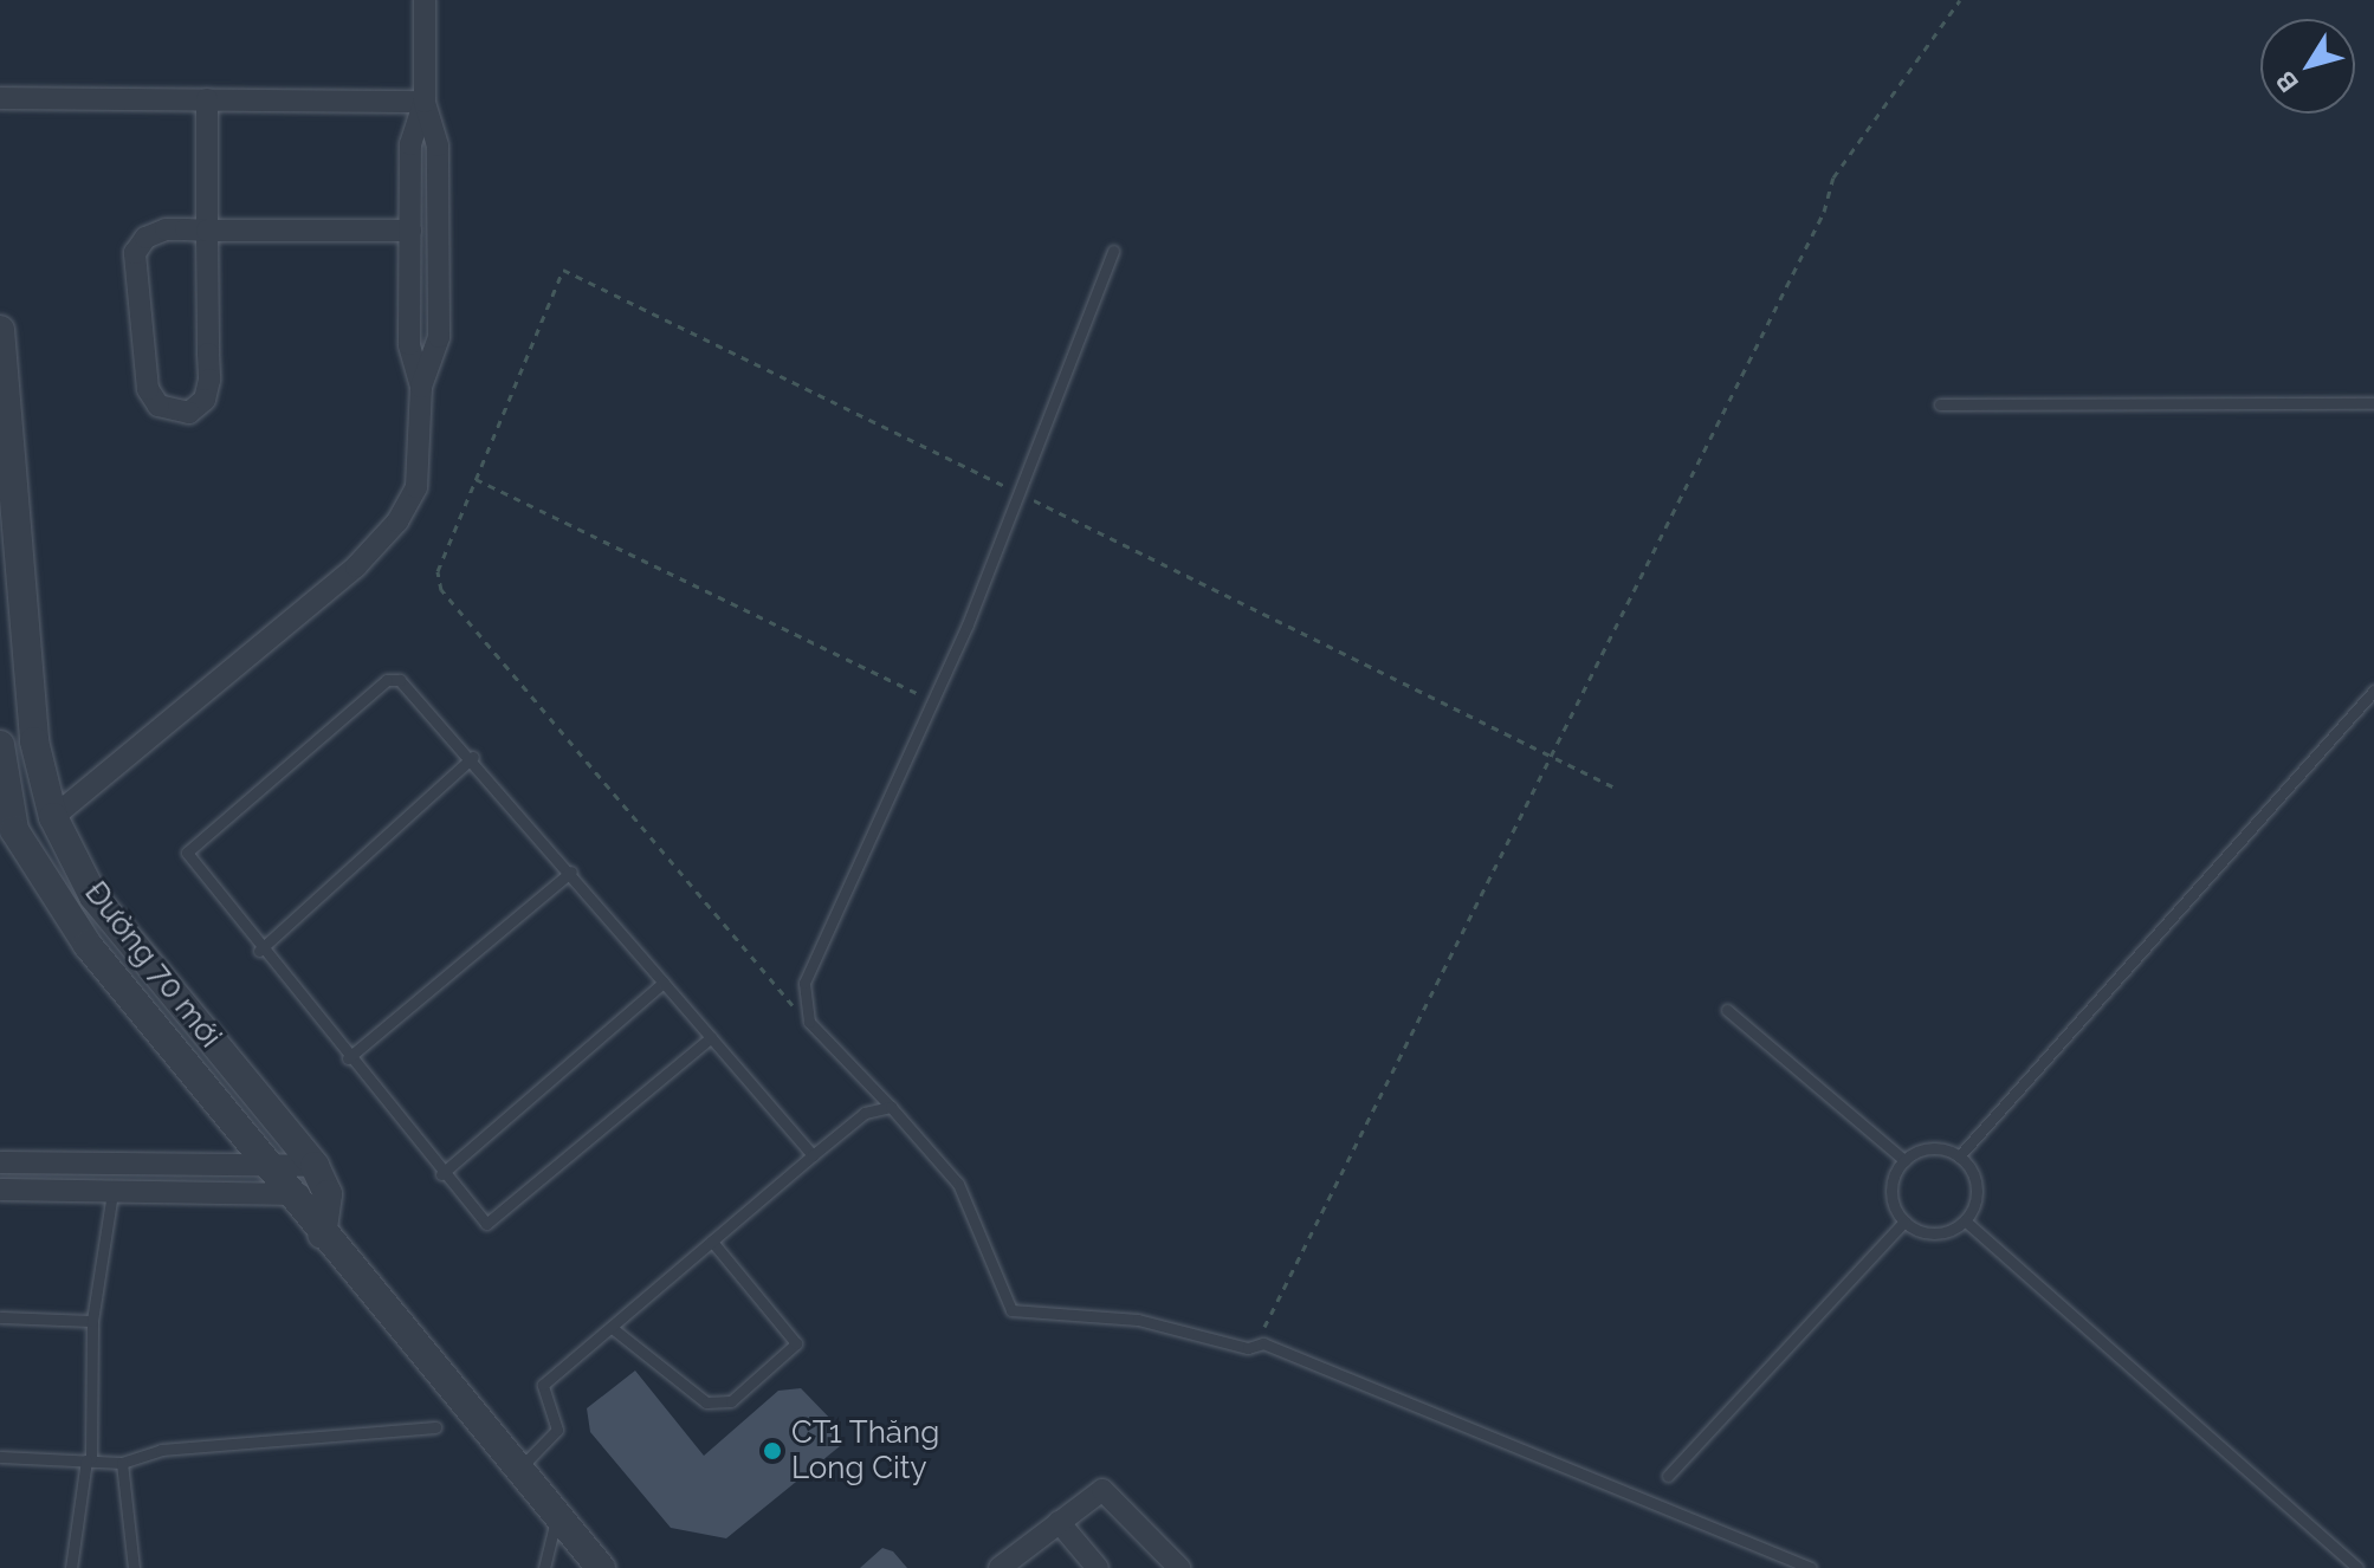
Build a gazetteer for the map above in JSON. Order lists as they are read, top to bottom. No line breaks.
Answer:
{"streets":{"street":["Đường 70 mới"]},"places":["CT1 Thăng Long City"],"north":"bottom left"}
